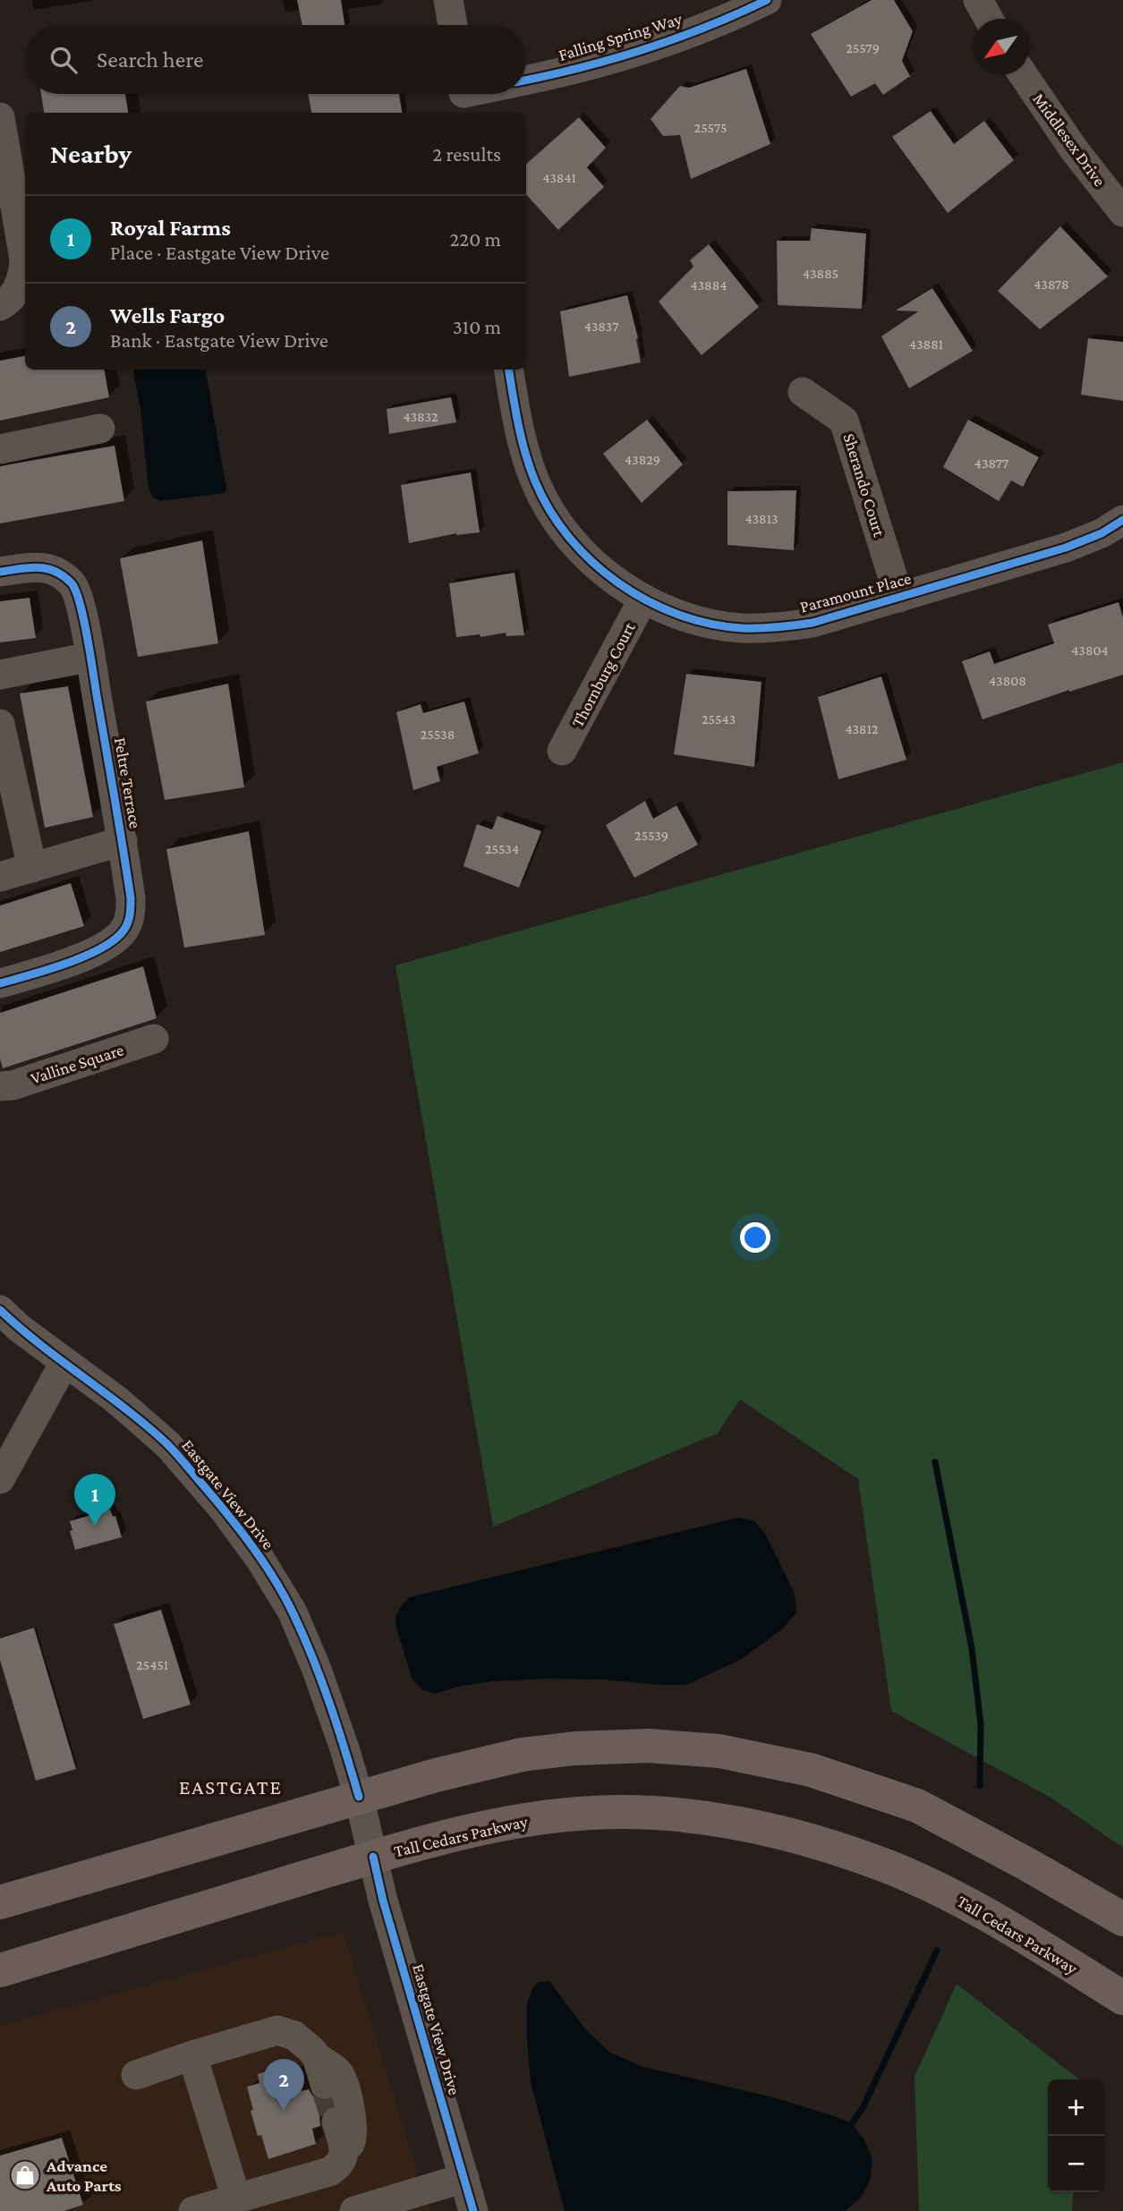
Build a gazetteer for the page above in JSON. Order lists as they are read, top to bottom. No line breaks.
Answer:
{"streets":{"main road":["Tall Cedars Parkway"],"street":["Falling Spring Way","Middlesex Drive","Sherando Court","Paramount Place","Thornburg Court","Feltre Terrace","Valline Square","Eastgate View Drive"]},"crossings":[["Sherando Court","Paramount Place"],["Paramount Place","Thornburg Court"],["Eastgate View Drive","Tall Cedars Parkway"]],"districts":["EASTGATE"],"places":{"shop":["Advance Auto Parts"]},"house_numbers":["25579","25575","43841","43885","43878","43884","43837","43881","43832","43829","43877","43813","43804","43808","25543","43812","25538","25539","25534","25451"],"north":"bottom left","page":{"search":"Search here","heading":["Nearby","2 results"],"list":[{"mark":"1","name":"Royal Farms","note":"Place · Eastgate View Drive","value":"220 m"},{"mark":"2","name":"Wells Fargo","note":"Bank · Eastgate View Drive","value":"310 m"}],"pins":["1","2"],"map_buttons":["+","−"]}}
